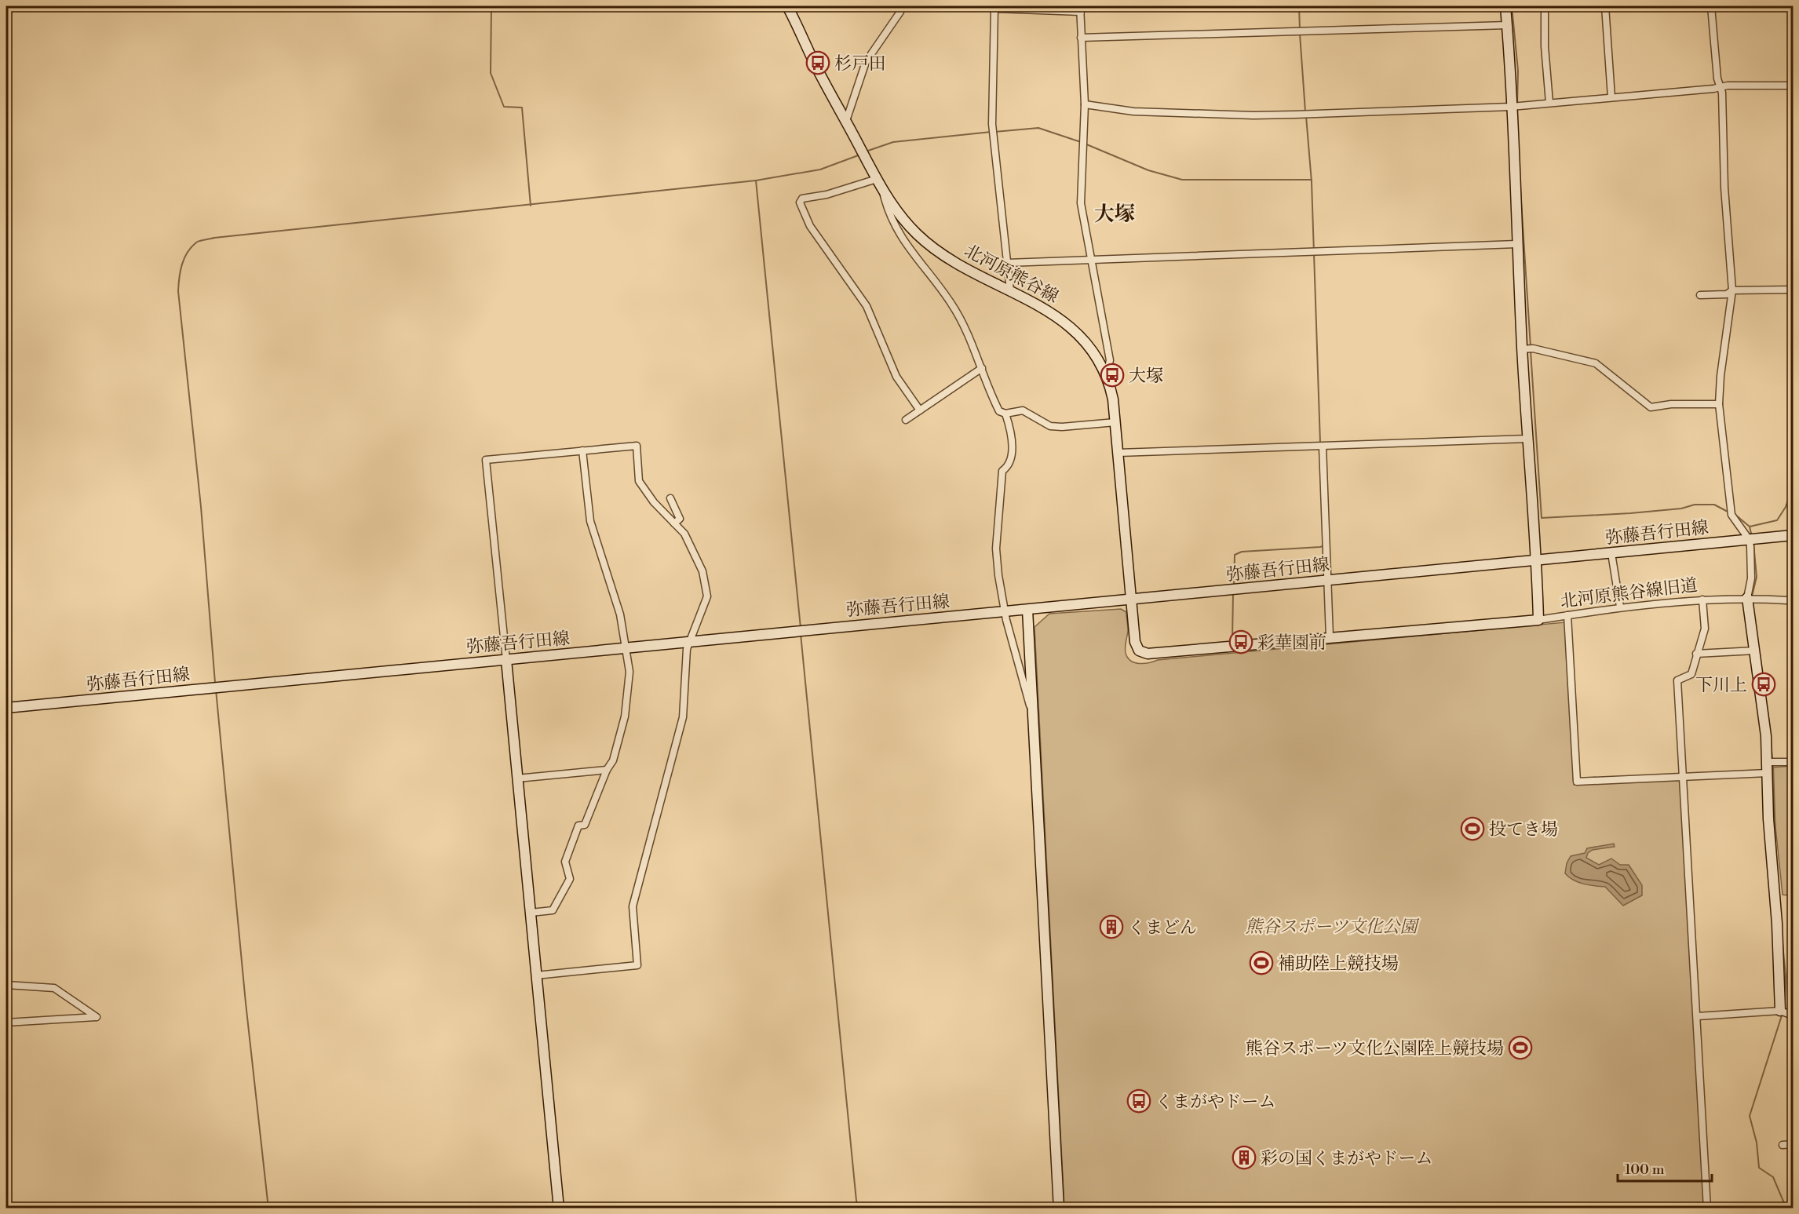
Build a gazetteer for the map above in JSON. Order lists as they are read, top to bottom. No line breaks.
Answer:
{"streets":{"street":["北河原熊谷線","弥藤吾行田線","北河原熊谷線旧道"]},"crossings":[["北河原熊谷線","弥藤吾行田線"],["北河原熊谷線","北河原熊谷線旧道"],["弥藤吾行田線","北河原熊谷線旧道"]],"districts":["大塚"],"parks":["熊谷スポーツ文化公園"],"places":{"bus stop":["杉戸田","大塚","彩華園前","下川上","くまがやドーム"],"sports":["投てき場","補助陸上競技場","熊谷スポーツ文化公園陸上競技場"],"building":["くまどん","彩の国くまがやドーム"]},"scale_bar":"100 m"}
